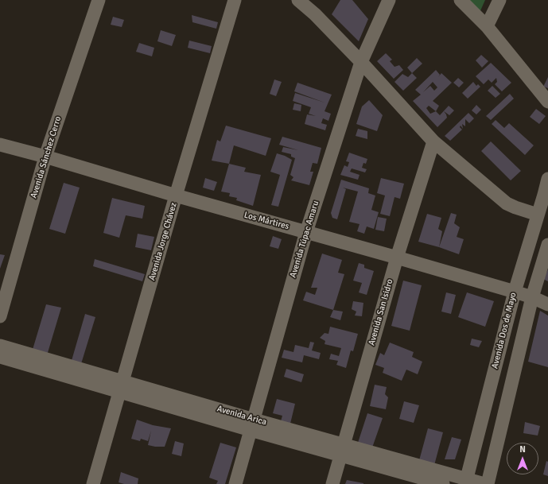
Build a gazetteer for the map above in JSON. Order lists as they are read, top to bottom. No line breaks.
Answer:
{"streets":{"street":["Avenida Sánchez Cerro","Los Mártires","Avenida Túpac Amaru","Avenida Jorge Chávez","Avenida San Isidro","Avenida Dos de Mayo","Avenida Arica"]},"crossings":[["Avenida Sánchez Cerro","Los Mártires"],["Los Mártires","Avenida Túpac Amaru"],["Los Mártires","Avenida Jorge Chávez"],["Los Mártires","Avenida San Isidro"],["Los Mártires","Avenida Dos de Mayo"],["Avenida Túpac Amaru","Avenida Arica"],["Avenida Jorge Chávez","Avenida Arica"],["Avenida San Isidro","Avenida Arica"],["Avenida Dos de Mayo","Avenida Arica"]],"north":"top"}
